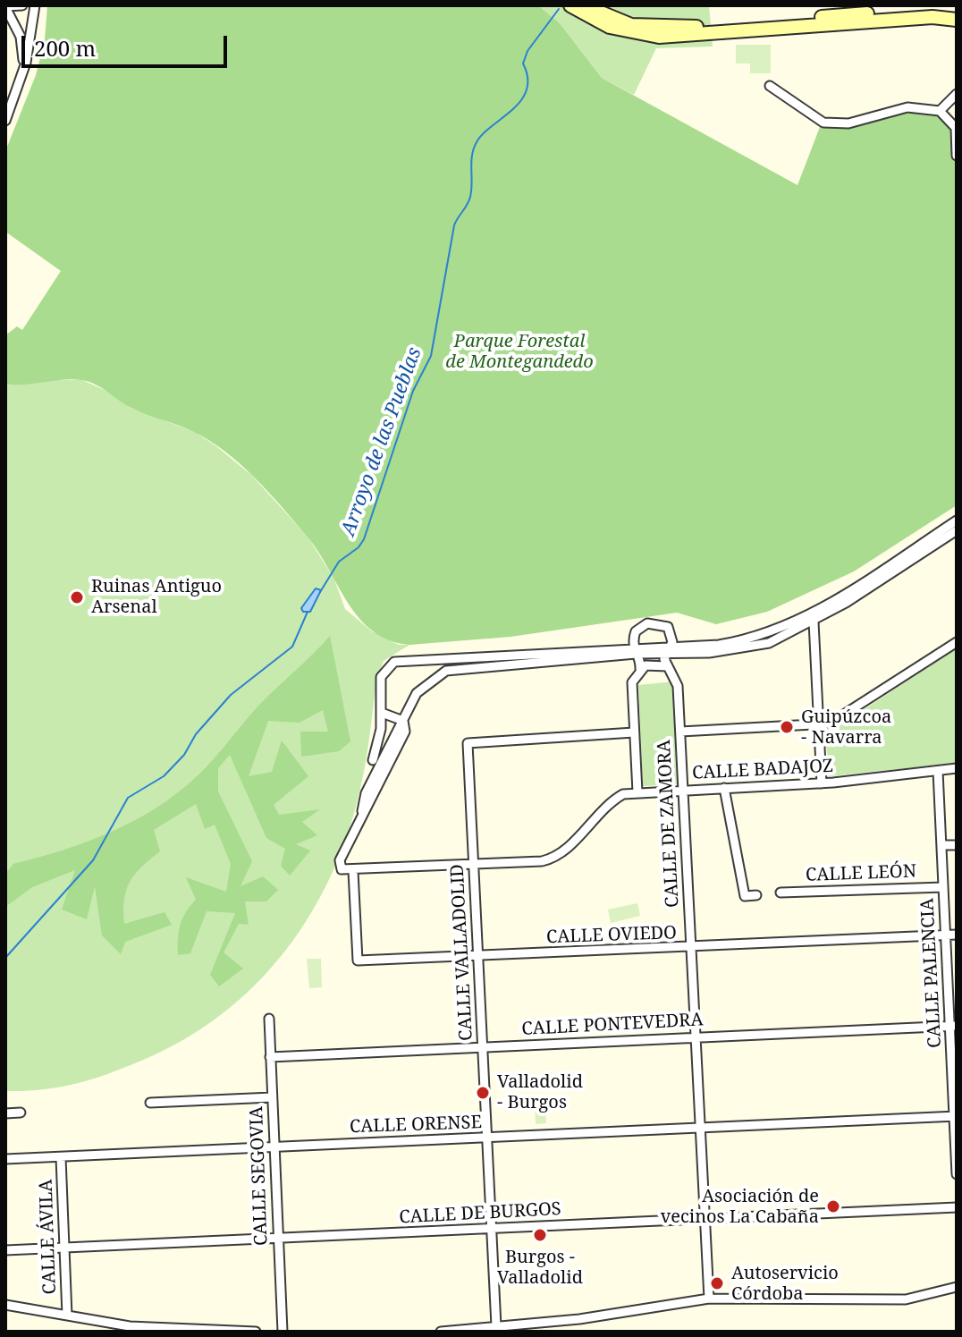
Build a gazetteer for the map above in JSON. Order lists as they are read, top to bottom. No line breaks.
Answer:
{"streets":{"street":["CALLE BADAJOZ","CALLE DE ZAMORA","CALLE LEÓN","CALLE OVIEDO","CALLE VALLADOLID","CALLE PALENCIA","CALLE PONTEVEDRA","CALLE ORENSE","CALLE SEGOVIA","CALLE DE BURGOS","CALLE ÁVILA"]},"crossings":[["CALLE BADAJOZ","CALLE DE ZAMORA"],["CALLE BADAJOZ","CALLE OVIEDO"],["CALLE BADAJOZ","CALLE VALLADOLID"],["CALLE BADAJOZ","CALLE PALENCIA"],["CALLE DE ZAMORA","CALLE OVIEDO"],["CALLE DE ZAMORA","CALLE PONTEVEDRA"],["CALLE DE ZAMORA","CALLE ORENSE"],["CALLE DE ZAMORA","CALLE DE BURGOS"],["CALLE LEÓN","CALLE PALENCIA"],["CALLE OVIEDO","CALLE VALLADOLID"],["CALLE OVIEDO","CALLE PALENCIA"],["CALLE VALLADOLID","CALLE PONTEVEDRA"],["CALLE VALLADOLID","CALLE ORENSE"],["CALLE VALLADOLID","CALLE DE BURGOS"],["CALLE PALENCIA","CALLE PONTEVEDRA"],["CALLE PALENCIA","CALLE ORENSE"],["CALLE PONTEVEDRA","CALLE SEGOVIA"],["CALLE ORENSE","CALLE SEGOVIA"],["CALLE ORENSE","CALLE ÁVILA"],["CALLE SEGOVIA","CALLE DE BURGOS"],["CALLE DE BURGOS","CALLE ÁVILA"]],"water":["Arroyo de las Pueblas"],"parks":["Parque Forestal de Montegandedo"],"places":["Ruinas Antiguo Arsenal","Guipúzcoa - Navarra","Valladolid - Burgos","Asociación de vecinos La Cabaña","Burgos - Valladolid","Autoservicio Córdoba"],"scale_bar":"200 m"}
